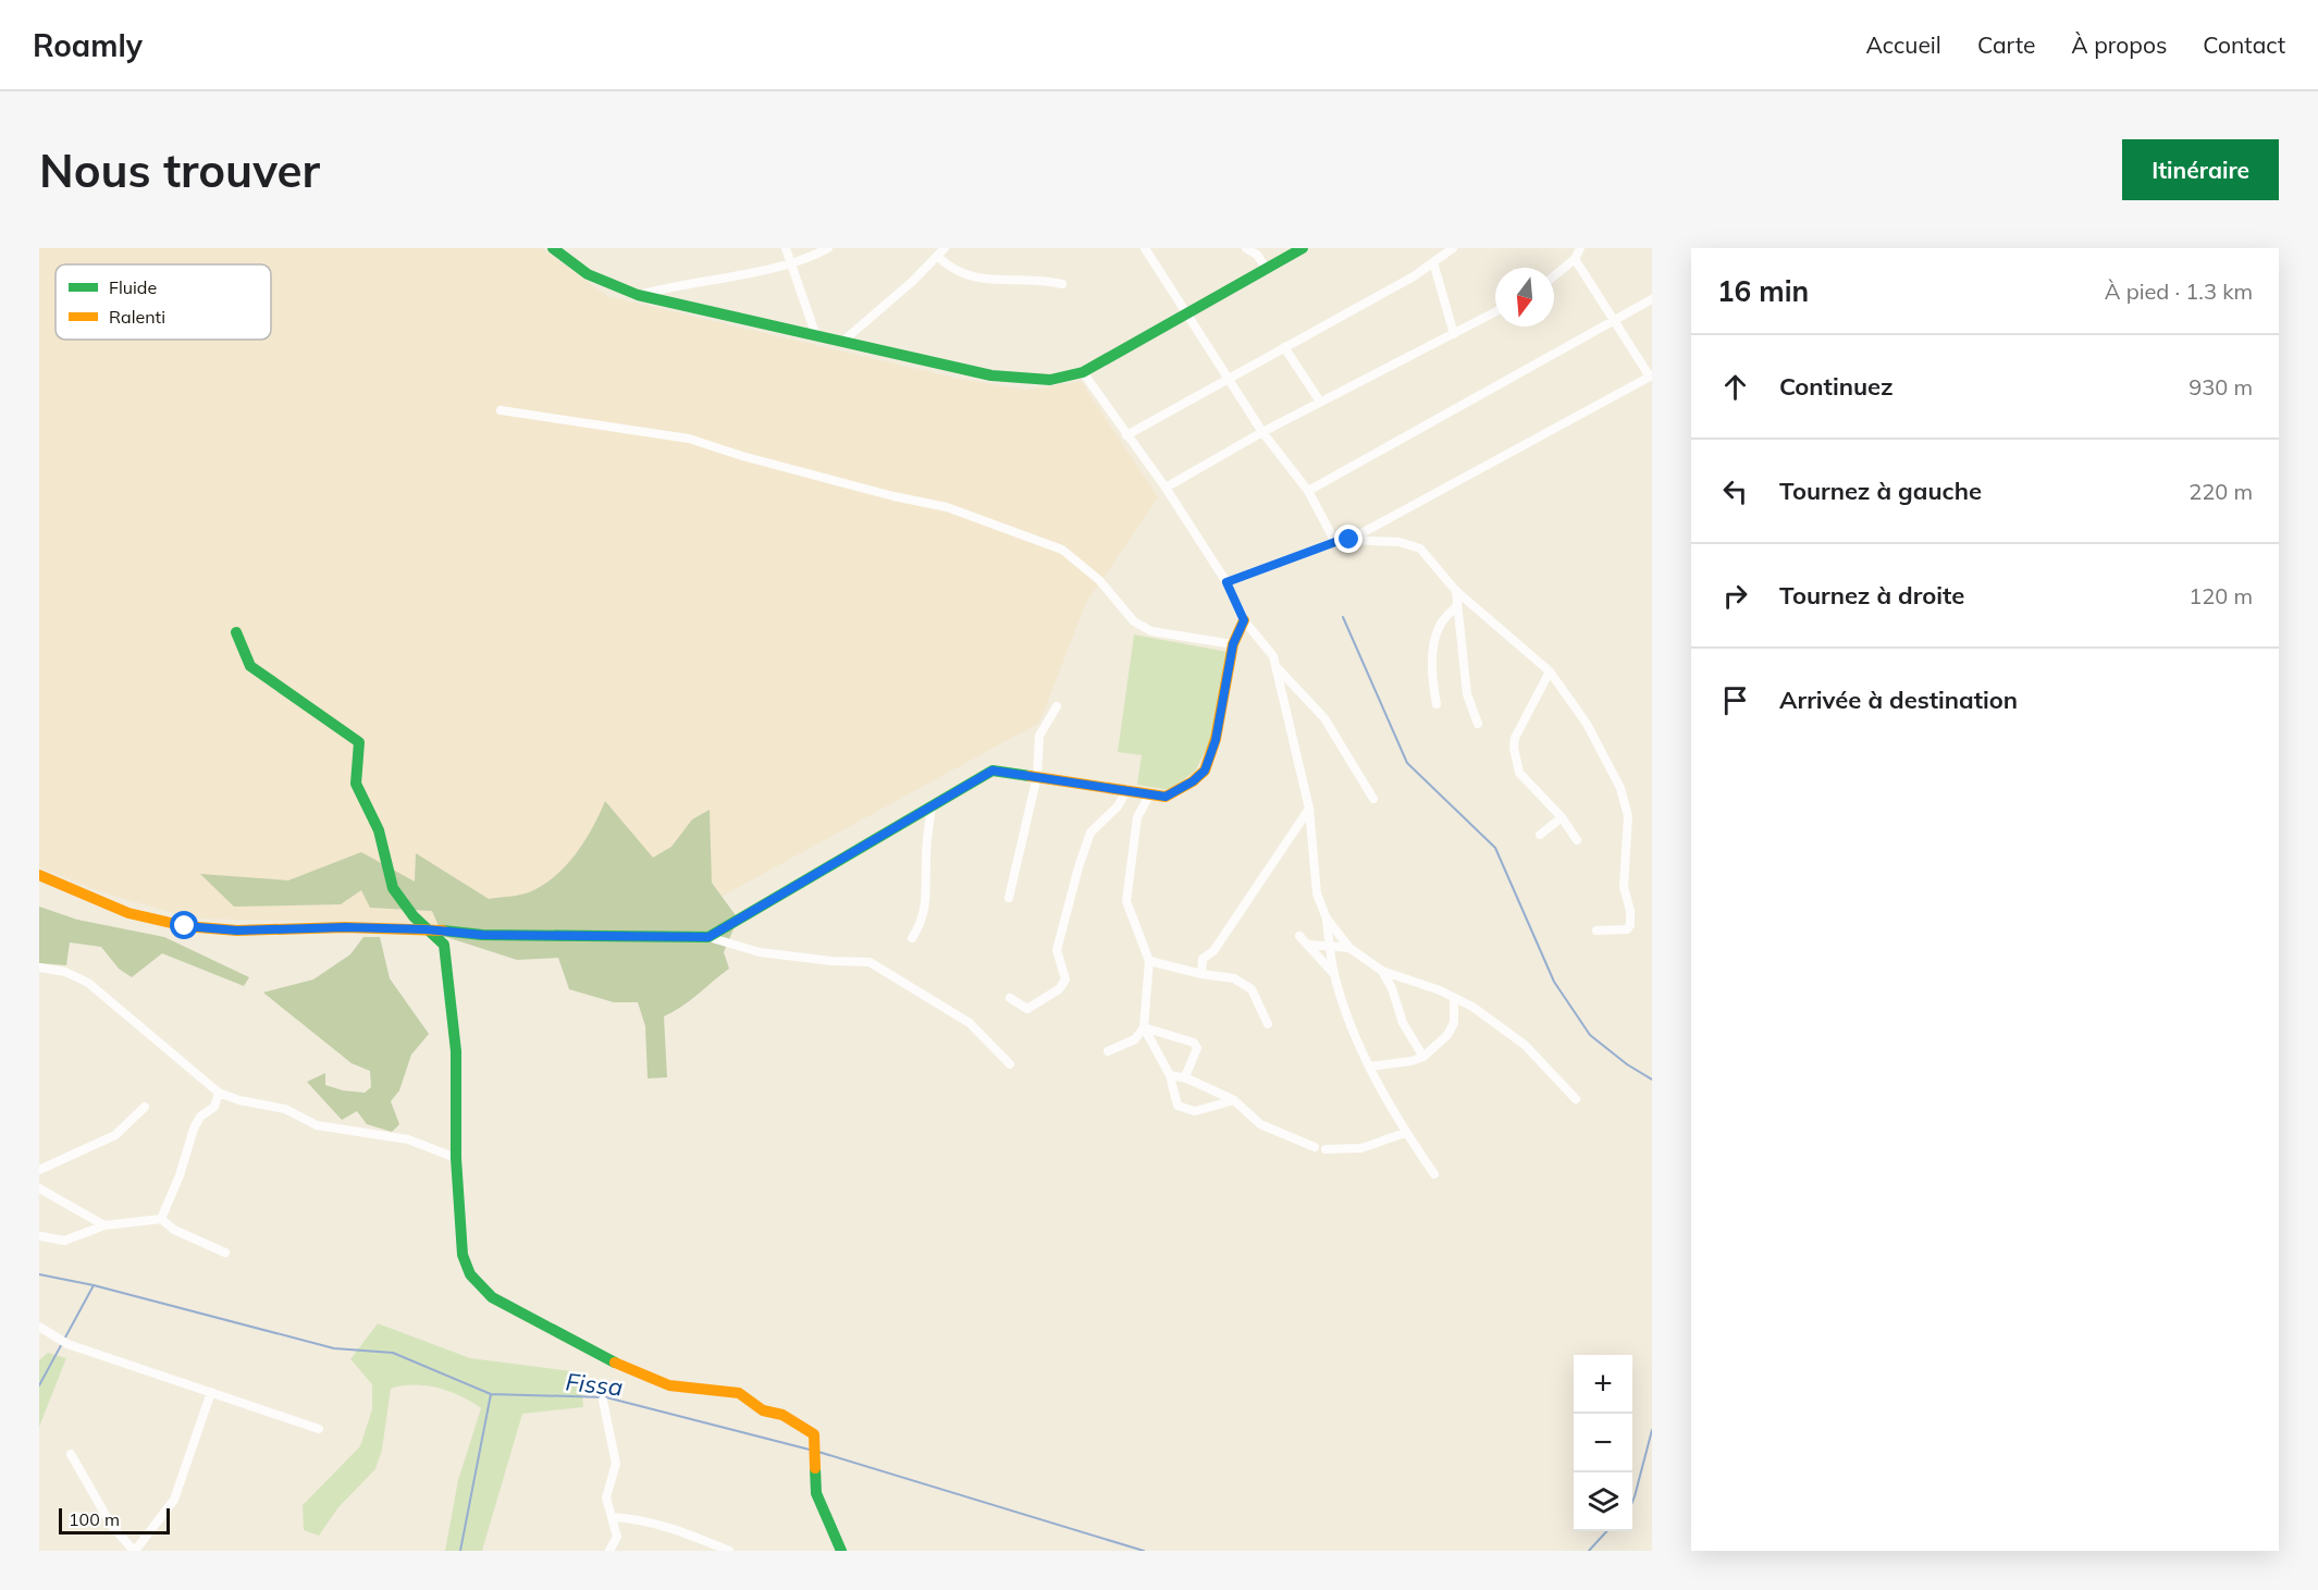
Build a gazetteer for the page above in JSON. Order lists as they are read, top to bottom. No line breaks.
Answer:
{"water":["Fissa"],"legend":["Fluide","Ralenti"],"scale_bar":"100 m","north":"bottom","page":{"header":"Roamly","nav":["Accueil","Carte","À propos","Contact"],"buttons":"Itinéraire","title":"Nous trouver","heading":["16 min","À pied · 1.3 km"],"list":[["Continuez","930 m"],["Tournez à gauche","220 m"],["Tournez à droite","120 m"],"Arrivée à destination"],"map_buttons":["+","−"],"scale":"100 m"}}
